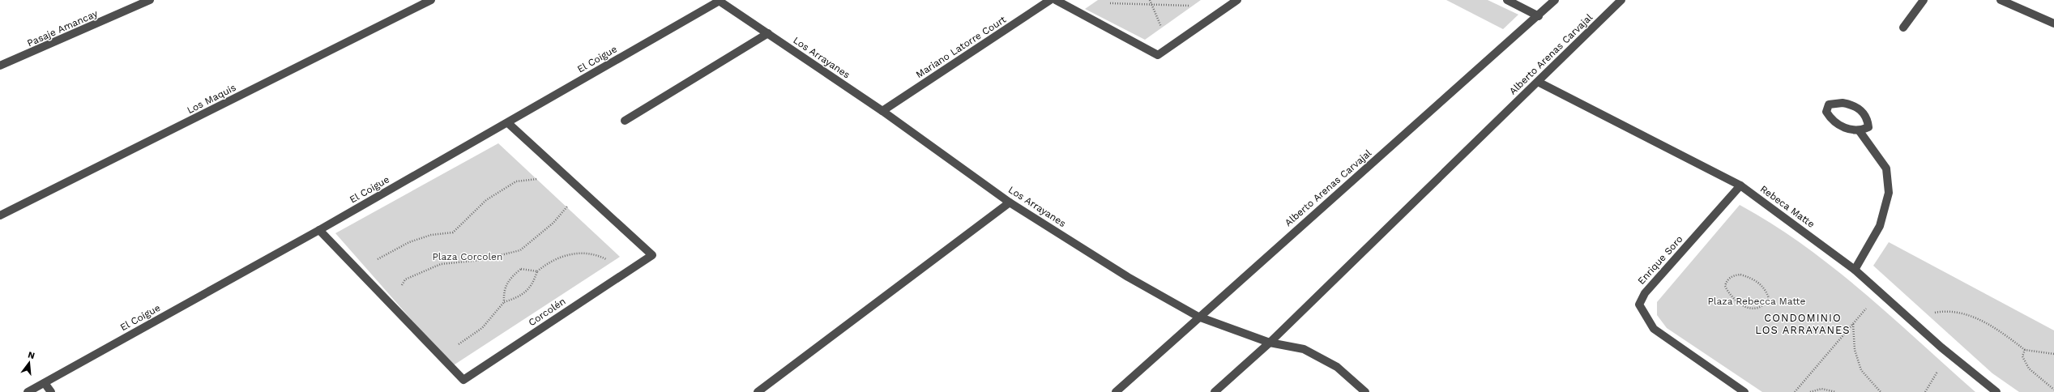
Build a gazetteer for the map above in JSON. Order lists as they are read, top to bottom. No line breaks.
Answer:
{"streets":{"street":["Pasaje Amancay","Mariano Latorre Court","Alberto Arenas Carvajal","Los Arrayanes","El Coigue","Los Maquis","Rebeca Matte","Enrique Soro","Corcolén"]},"crossings":[["Mariano Latorre Court","Los Arrayanes"],["Alberto Arenas Carvajal","Los Arrayanes"],["Alberto Arenas Carvajal","Rebeca Matte"],["Los Arrayanes","El Coigue"],["El Coigue","Corcolén"],["Rebeca Matte","Enrique Soro"]],"districts":["CONDOMINIO LOS ARRAYANES"],"parks":["Plaza Corcolen","Plaza Rebecca Matte"],"north":"top"}
